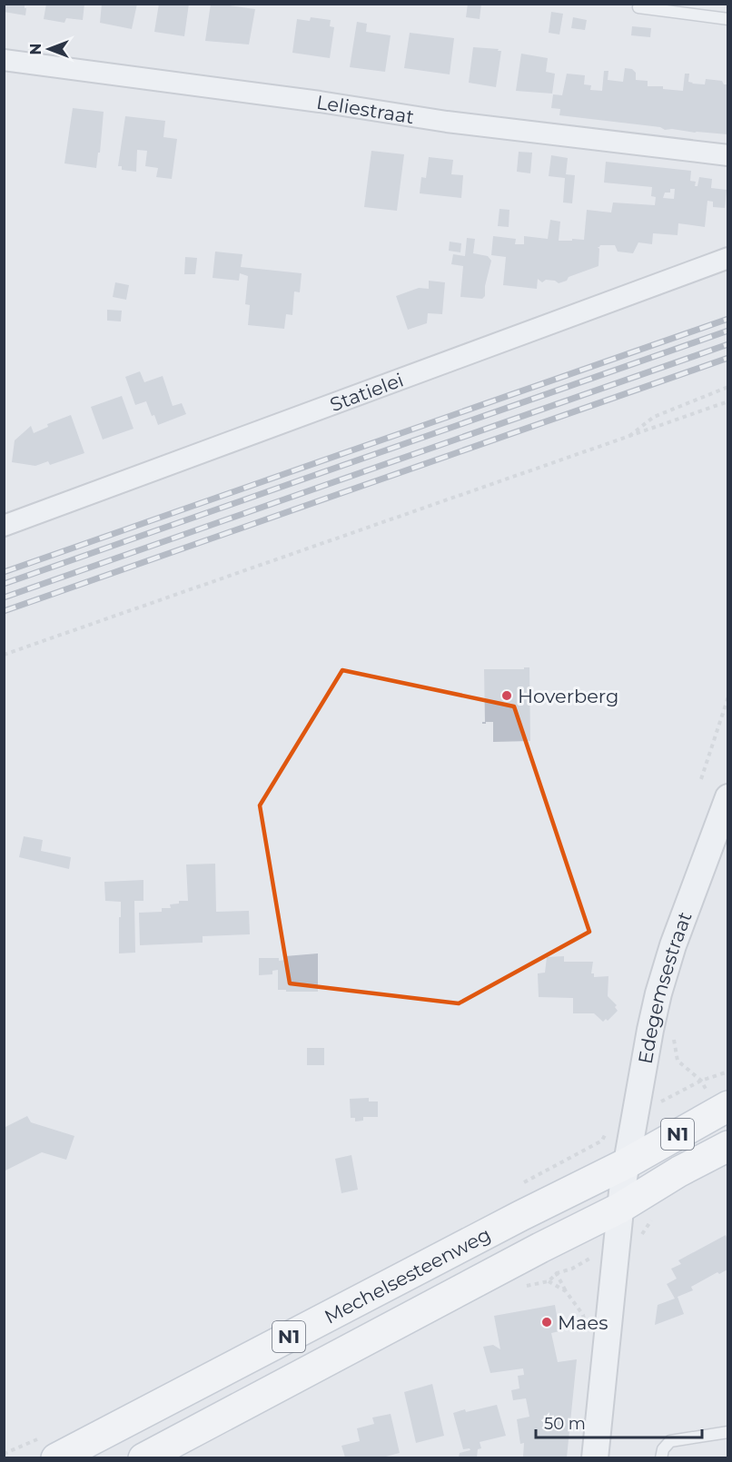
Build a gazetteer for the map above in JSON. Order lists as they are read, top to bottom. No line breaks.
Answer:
{"streets":{"main road":["N1","Mechelsesteenweg"],"street":["Leliestraat","Statielei","Edegemsestraat"]},"crossings":[["Edegemsestraat","Mechelsesteenweg"]],"places":["Hoverberg","Maes"],"scale_bar":"50 m","north":"left"}
